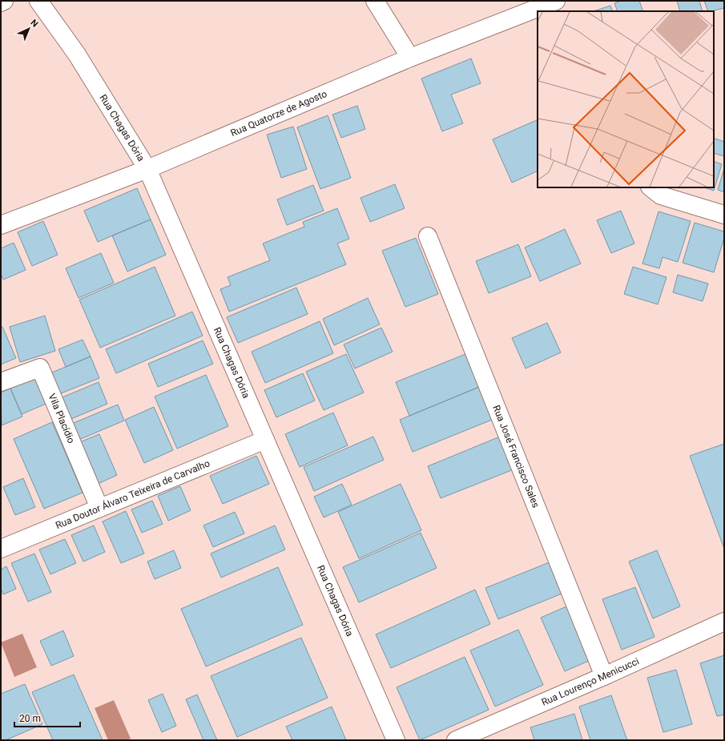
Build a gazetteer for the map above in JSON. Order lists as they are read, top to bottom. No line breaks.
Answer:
{"streets":{"street":["Rua Quatorze de Agosto","Rua Chagas Dória","Vila Placídio","Rua José Francisco Sales","Rua Doutor Álvaro Teixeira de Carvalho","Rua Lourenço Menicucci"]},"crossings":[["Rua Quatorze de Agosto","Rua Chagas Dória"],["Rua Chagas Dória","Rua Doutor Álvaro Teixeira de Carvalho"],["Vila Placídio","Rua Doutor Álvaro Teixeira de Carvalho"],["Rua José Francisco Sales","Rua Lourenço Menicucci"]],"scale_bar":"20 m","north":"top right"}
